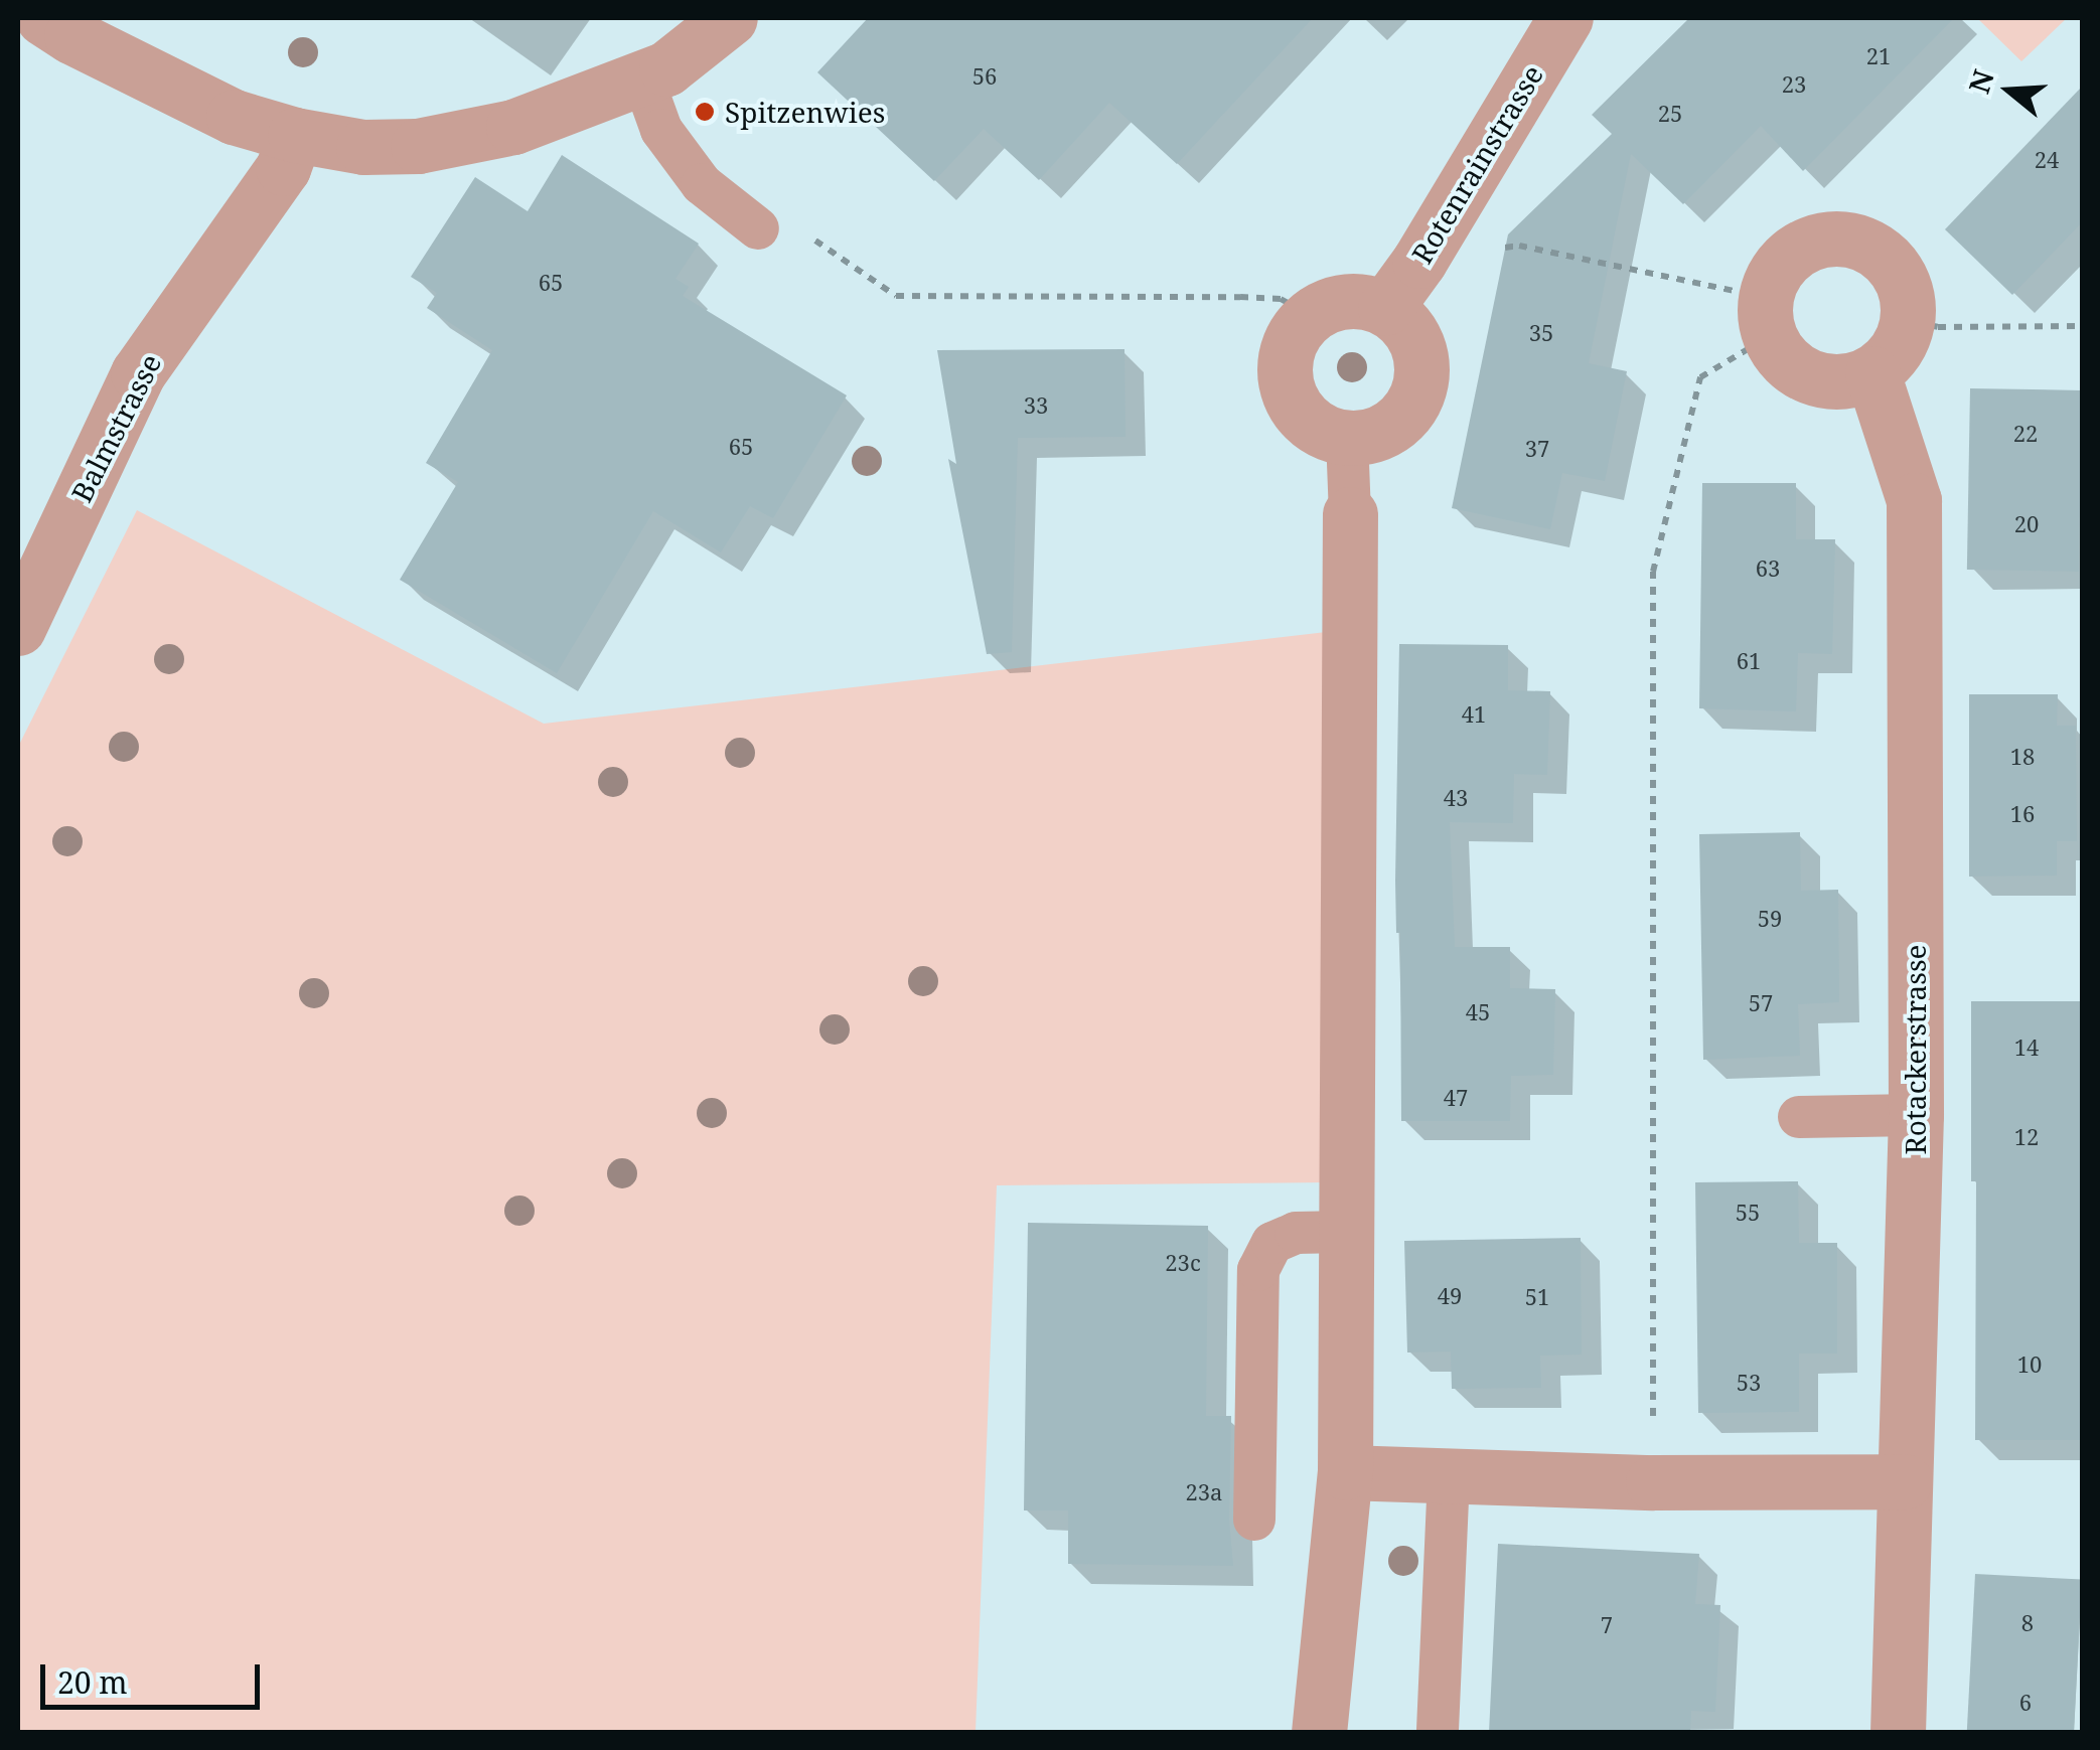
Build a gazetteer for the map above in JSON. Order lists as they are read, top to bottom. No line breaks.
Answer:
{"streets":{"street":["Rotenrainstrasse","Balmstrasse","Rotackerstrasse"]},"places":["Spitzenwies"],"house_numbers":["21","56","23","25","24","65","35","33","22","65","37","20","63","61","41","18","43","16","59","57","45","14","47","12","55","23c","49","51","10","53","23a","8","7","6"],"scale_bar":"20 m","north":"left"}
